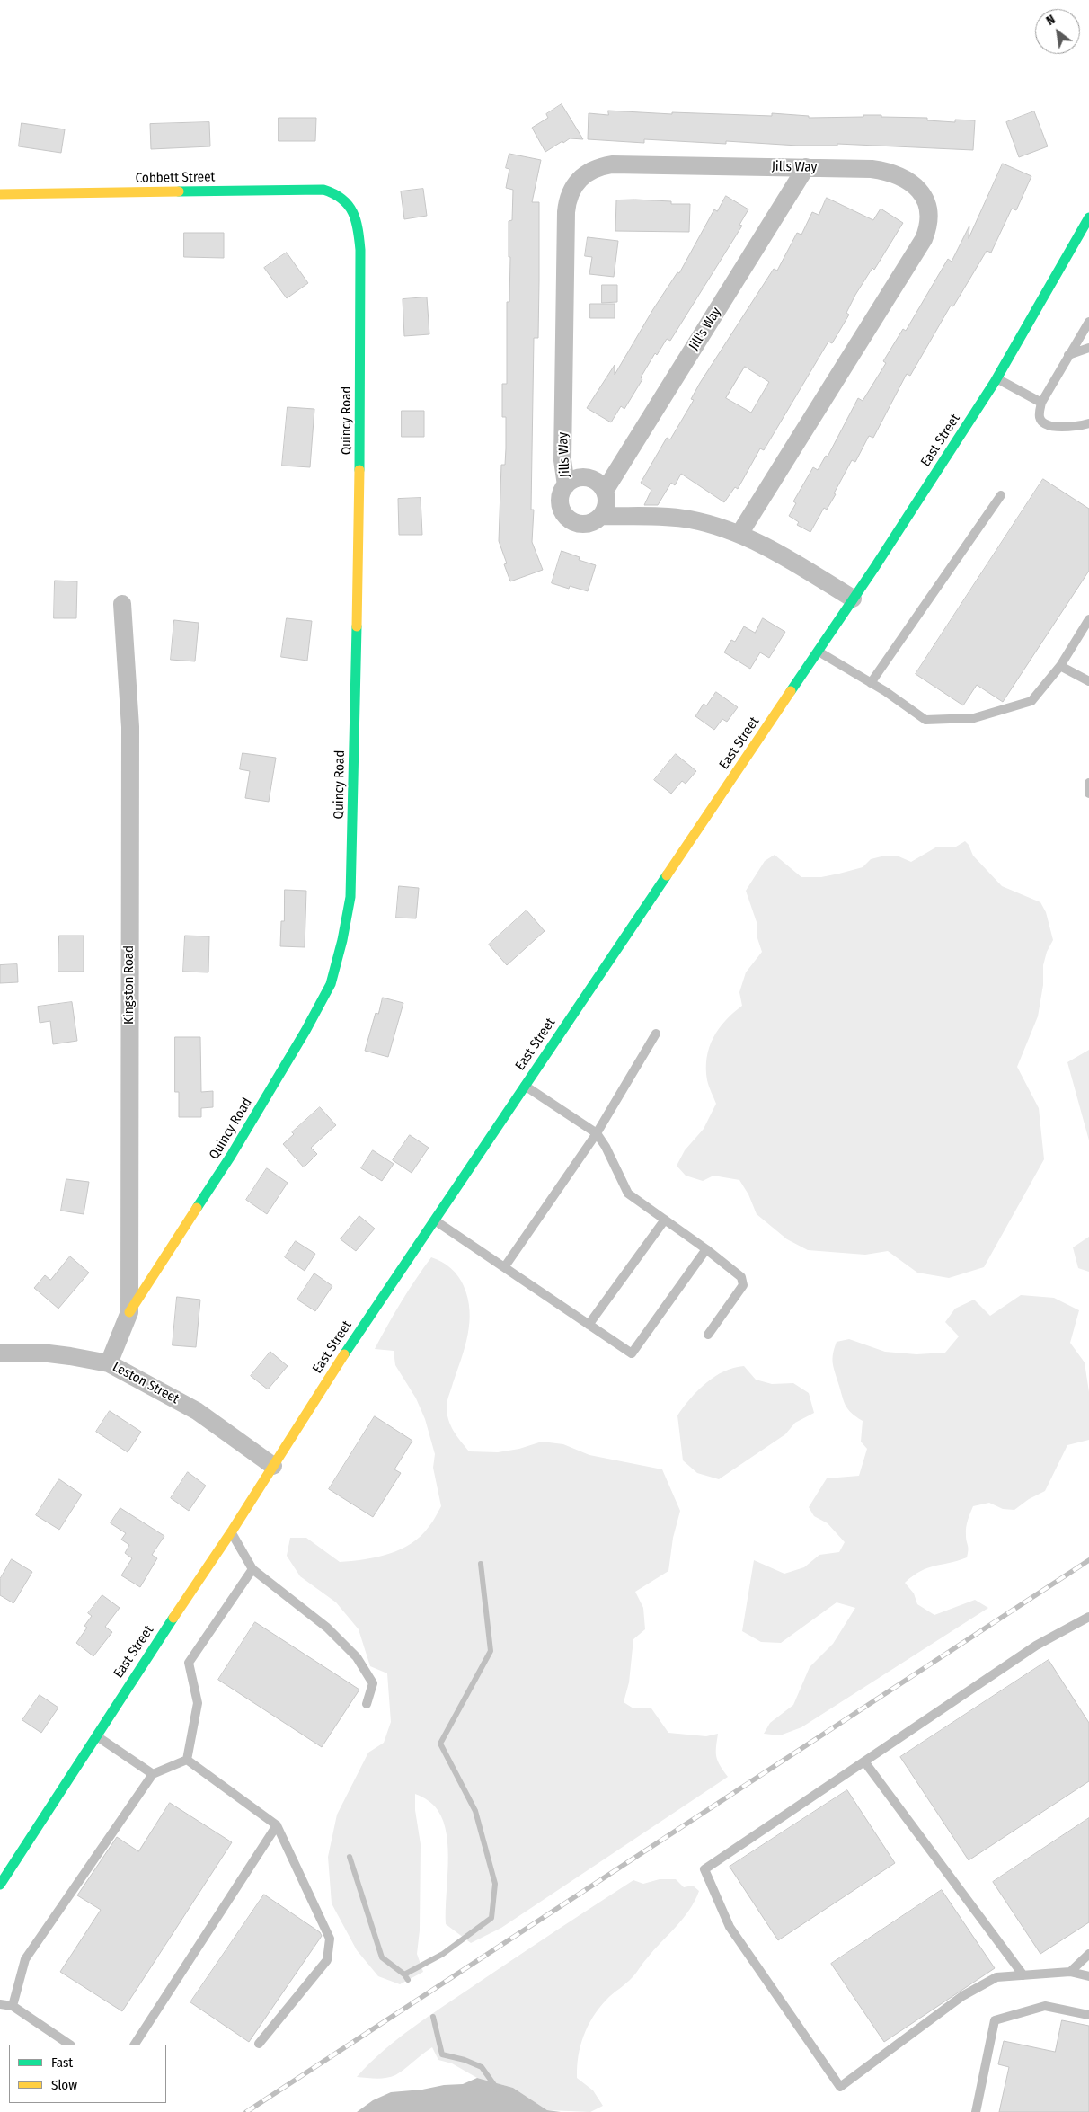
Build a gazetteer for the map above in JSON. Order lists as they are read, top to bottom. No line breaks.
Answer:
{"streets":{"main road":["Cobbett Street","Quincy Road","East Street"],"street":["Jills Way","Jill's Way","Kingston Road","Leston Street"]},"crossings":[["Jills Way","Jill's Way"],["Jills Way","East Street"],["Cobbett Street","Quincy Road"],["Quincy Road","Kingston Road"],["East Street","Leston Street"],["Kingston Road","Leston Street"]],"legend":["Fast","Slow"],"north":"top left"}
